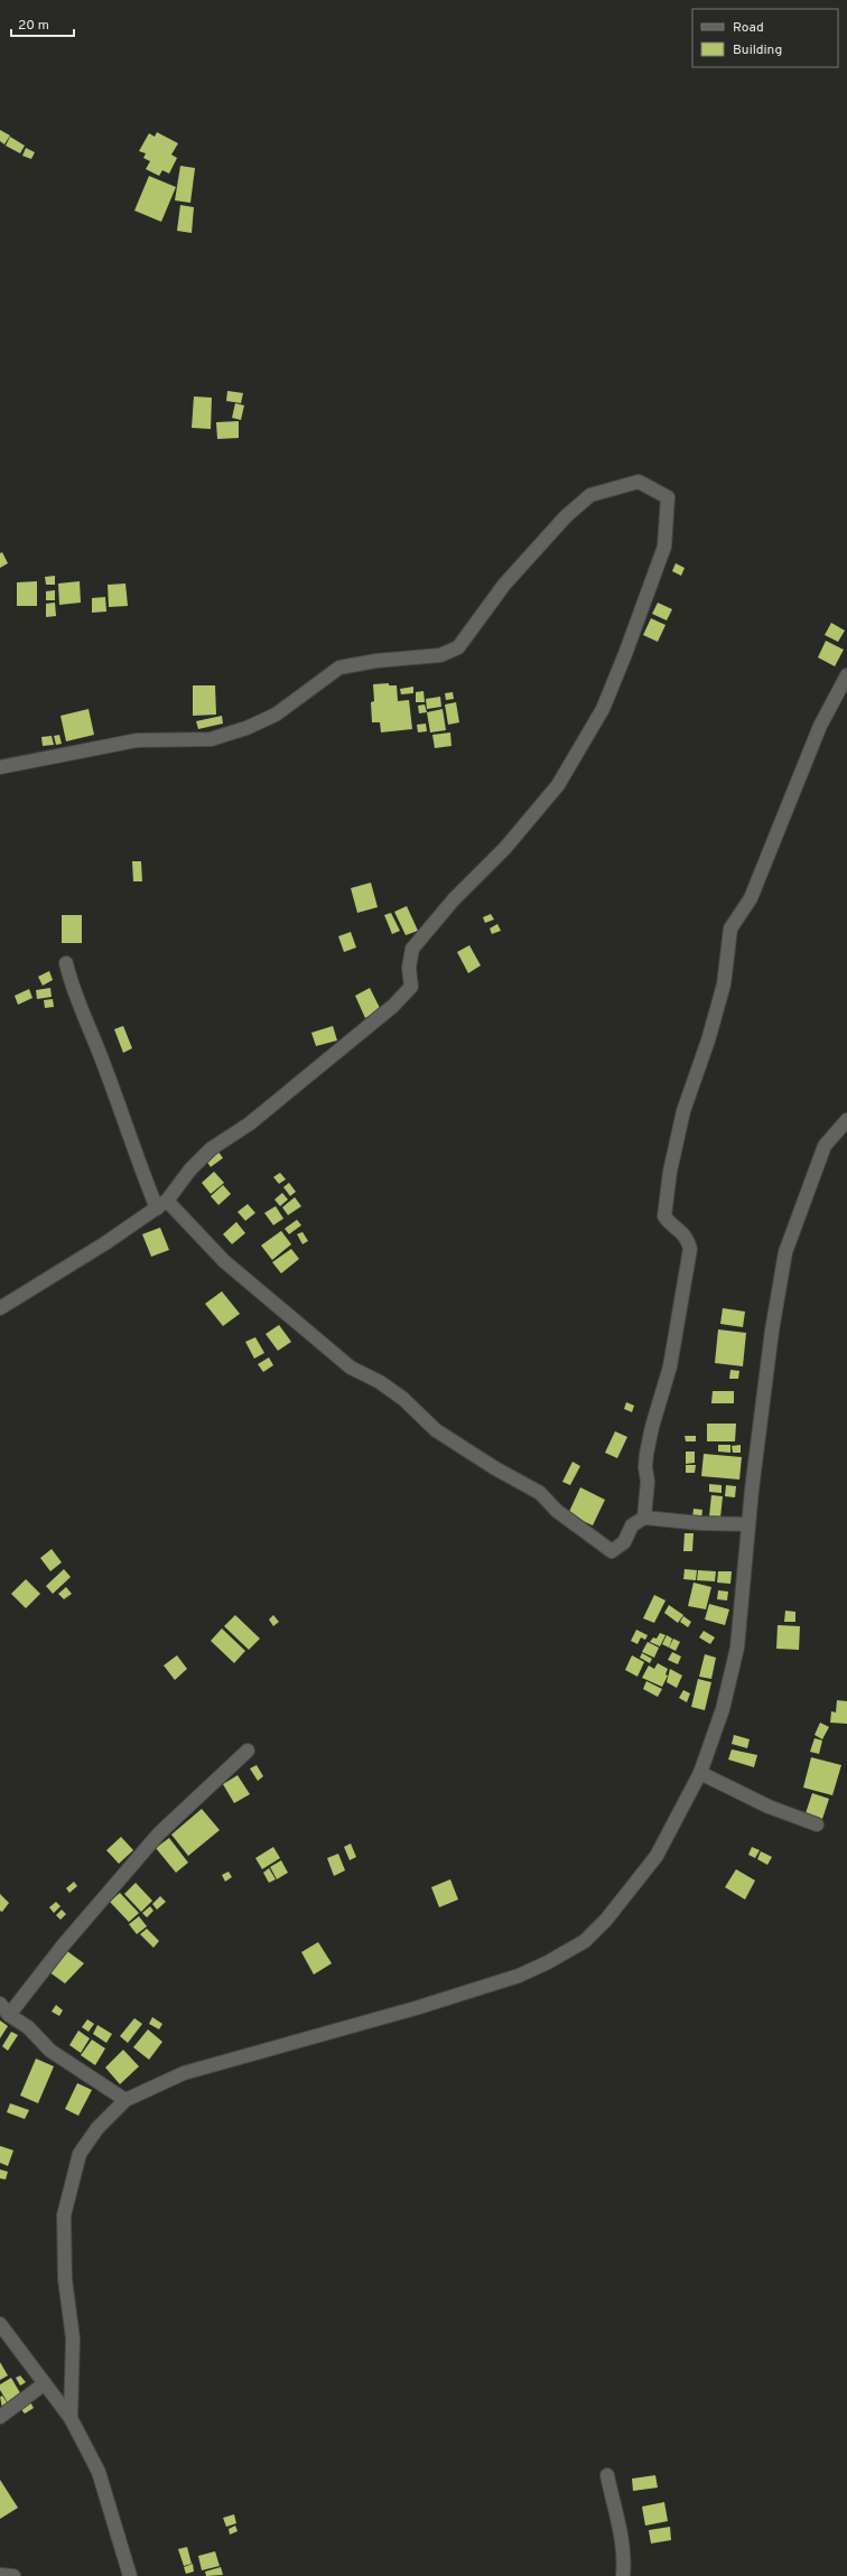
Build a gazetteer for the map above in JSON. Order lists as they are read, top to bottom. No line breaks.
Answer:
{"legend":["Road","Building"],"scale_bar":"20 m"}
